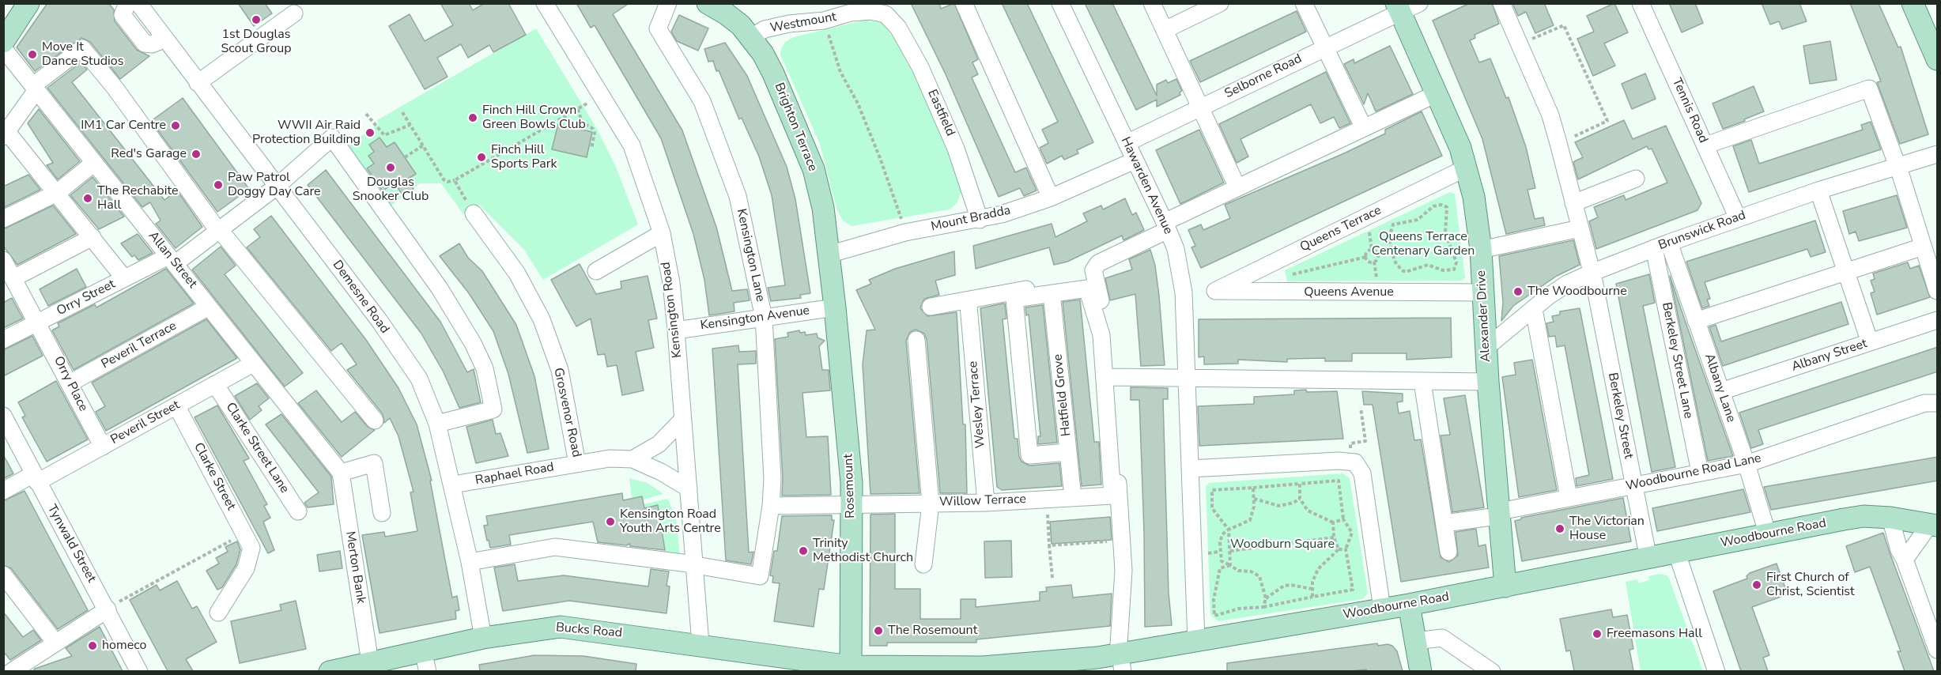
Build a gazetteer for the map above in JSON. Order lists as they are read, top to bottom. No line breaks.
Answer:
{"streets":{"main road":["Brighton Terrace","Alexander Drive","Rosemount","Woodbourne Road","Bucks Road"],"street":["Westmount","Selborne Road","Tennis Road","Eastfield","Hawarden Avenue","Mount Bradda","Queens Terrace","Brunswick Road","Kensington Lane","Allan Street","Queens Avenue","Demesne Road","Orry Street","Kensington Road","Kensington Avenue","Peveril Terrace","Albany Street","Berkeley Street Lane","Orry Place","Albany Lane","Hatfield Grove","Wesley Terrace","Grosvenor Road","Berkeley Street","Peveril Street","Clarke Street Lane","Woodbourne Road Lane","Raphael Road","Clarke Street","Willow Terrace","Tynwald Street","Merton Bank"]},"crossings":[["Westmount","Eastfield"],["Westmount","Brighton Terrace"],["Selborne Road","Hawarden Avenue"],["Selborne Road","Alexander Drive"],["Tennis Road","Brunswick Road"],["Eastfield","Mount Bradda"],["Brighton Terrace","Mount Bradda"],["Brighton Terrace","Kensington Avenue"],["Brighton Terrace","Rosemount"],["Hawarden Avenue","Mount Bradda"],["Queens Terrace","Queens Avenue"],["Queens Terrace","Alexander Drive"],["Brunswick Road","Alexander Drive"],["Brunswick Road","Berkeley Street Lane"],["Brunswick Road","Albany Lane"],["Brunswick Road","Berkeley Street"],["Kensington Lane","Kensington Road"],["Kensington Lane","Kensington Avenue"],["Kensington Lane","Willow Terrace"],["Allan Street","Orry Street"],["Allan Street","Peveril Terrace"],["Allan Street","Peveril Street"],["Allan Street","Merton Bank"],["Queens Avenue","Alexander Drive"],["Demesne Road","Orry Street"],["Demesne Road","Raphael Road"],["Demesne Road","Bucks Road"],["Orry Street","Orry Place"],["Kensington Road","Kensington Avenue"],["Kensington Road","Raphael Road"],["Kensington Road","Bucks Road"],["Alexander Drive","Woodbourne Road Lane"],["Alexander Drive","Woodbourne Road"],["Kensington Avenue","Rosemount"],["Peveril Terrace","Orry Place"],["Albany Street","Albany Lane"],["Berkeley Street Lane","Albany Lane"],["Berkeley Street Lane","Woodbourne Road Lane"],["Orry Place","Peveril Street"],["Albany Lane","Woodbourne Road Lane"],["Albany Lane","Woodbourne Road"],["Hatfield Grove","Willow Terrace"],["Wesley Terrace","Willow Terrace"],["Grosvenor Road","Raphael Road"],["Berkeley Street","Woodbourne Road Lane"],["Berkeley Street","Woodbourne Road"],["Peveril Street","Clarke Street Lane"],["Peveril Street","Clarke Street"],["Peveril Street","Tynwald Street"],["Rosemount","Willow Terrace"],["Rosemount","Woodbourne Road"],["Rosemount","Bucks Road"],["Woodbourne Road","Bucks Road"],["Merton Bank","Bucks Road"]],"parks":["Queens Terrace Centenary Garden","Woodburn Square"],"places":["1st Douglas Scout Group","Move It Dance Studios","Finch Hill Crown Green Bowls Club","IM1 Car Centre","WWII Air Raid Protection Building","Red's Garage","Finch Hill Sports Park","Douglas Snooker Club","Paw Patrol Doggy Day Care","The Rechabite Hall","The Woodbourne","Kensington Road Youth Arts Centre","The Victorian House","Trinity Methodist Church","First Church of Christ, Scientist","The Rosemount","Freemasons Hall","homeco"]}
